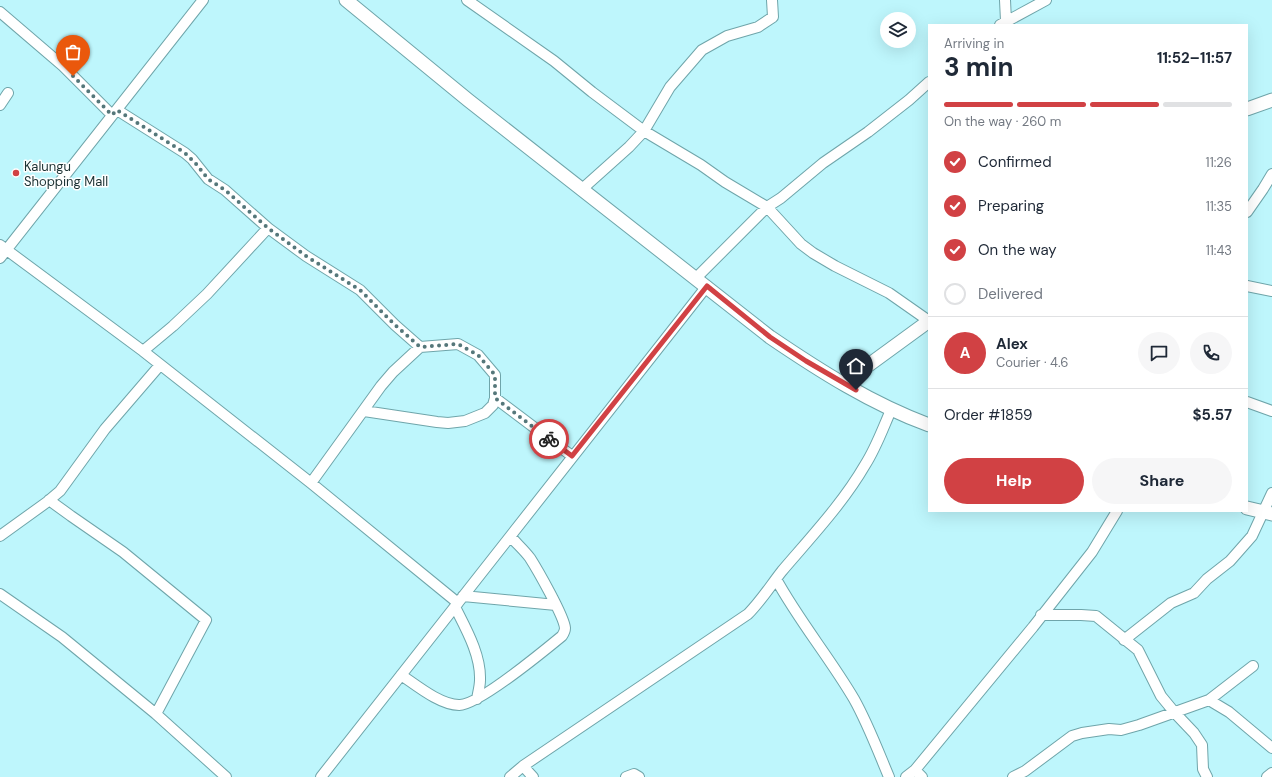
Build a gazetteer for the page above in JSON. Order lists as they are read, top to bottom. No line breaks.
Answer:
{"places":["Kalungu Shopping Mall"],"page":{"heading":["3 min","Arriving in","11:52–11:57"],"panel":["Alex","Courier · 4.6","Order #1859","$5.57"],"bar":"On the way · 260 m","list":[["Confirmed","11:26"],["Preparing","11:35"],["On the way","11:43"],"Delivered"],"round":"A","buttons":["Help","Share"]}}
